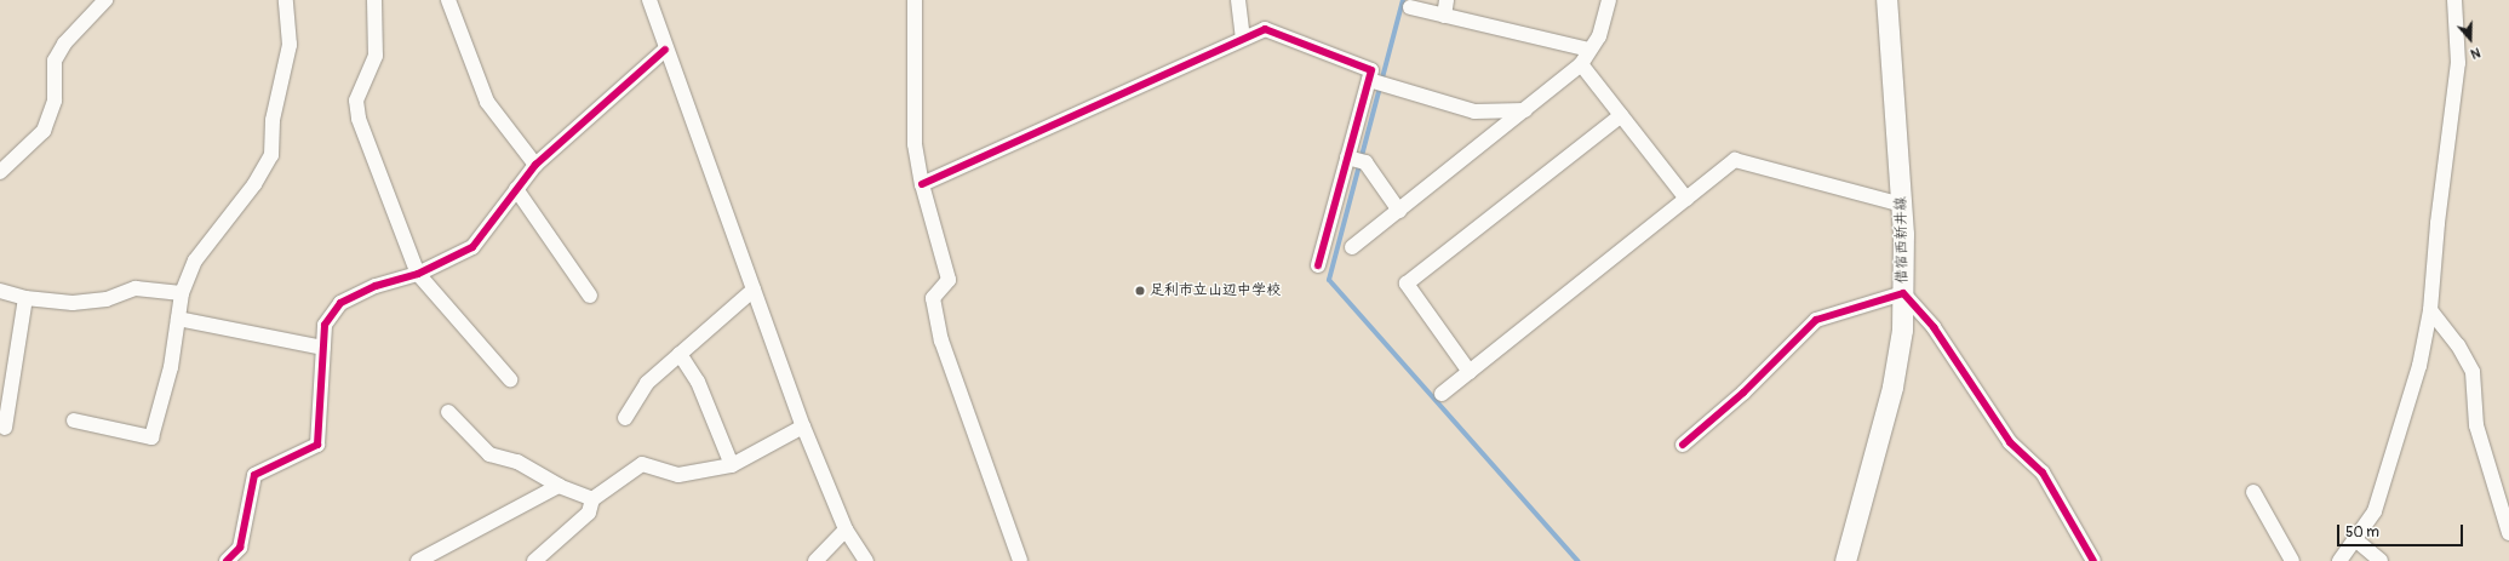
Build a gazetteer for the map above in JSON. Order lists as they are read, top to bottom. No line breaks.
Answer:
{"streets":{"main road":["借宿西新井線"]},"places":["足利市立山辺中学校"],"scale_bar":"50 m","north":"bottom"}
